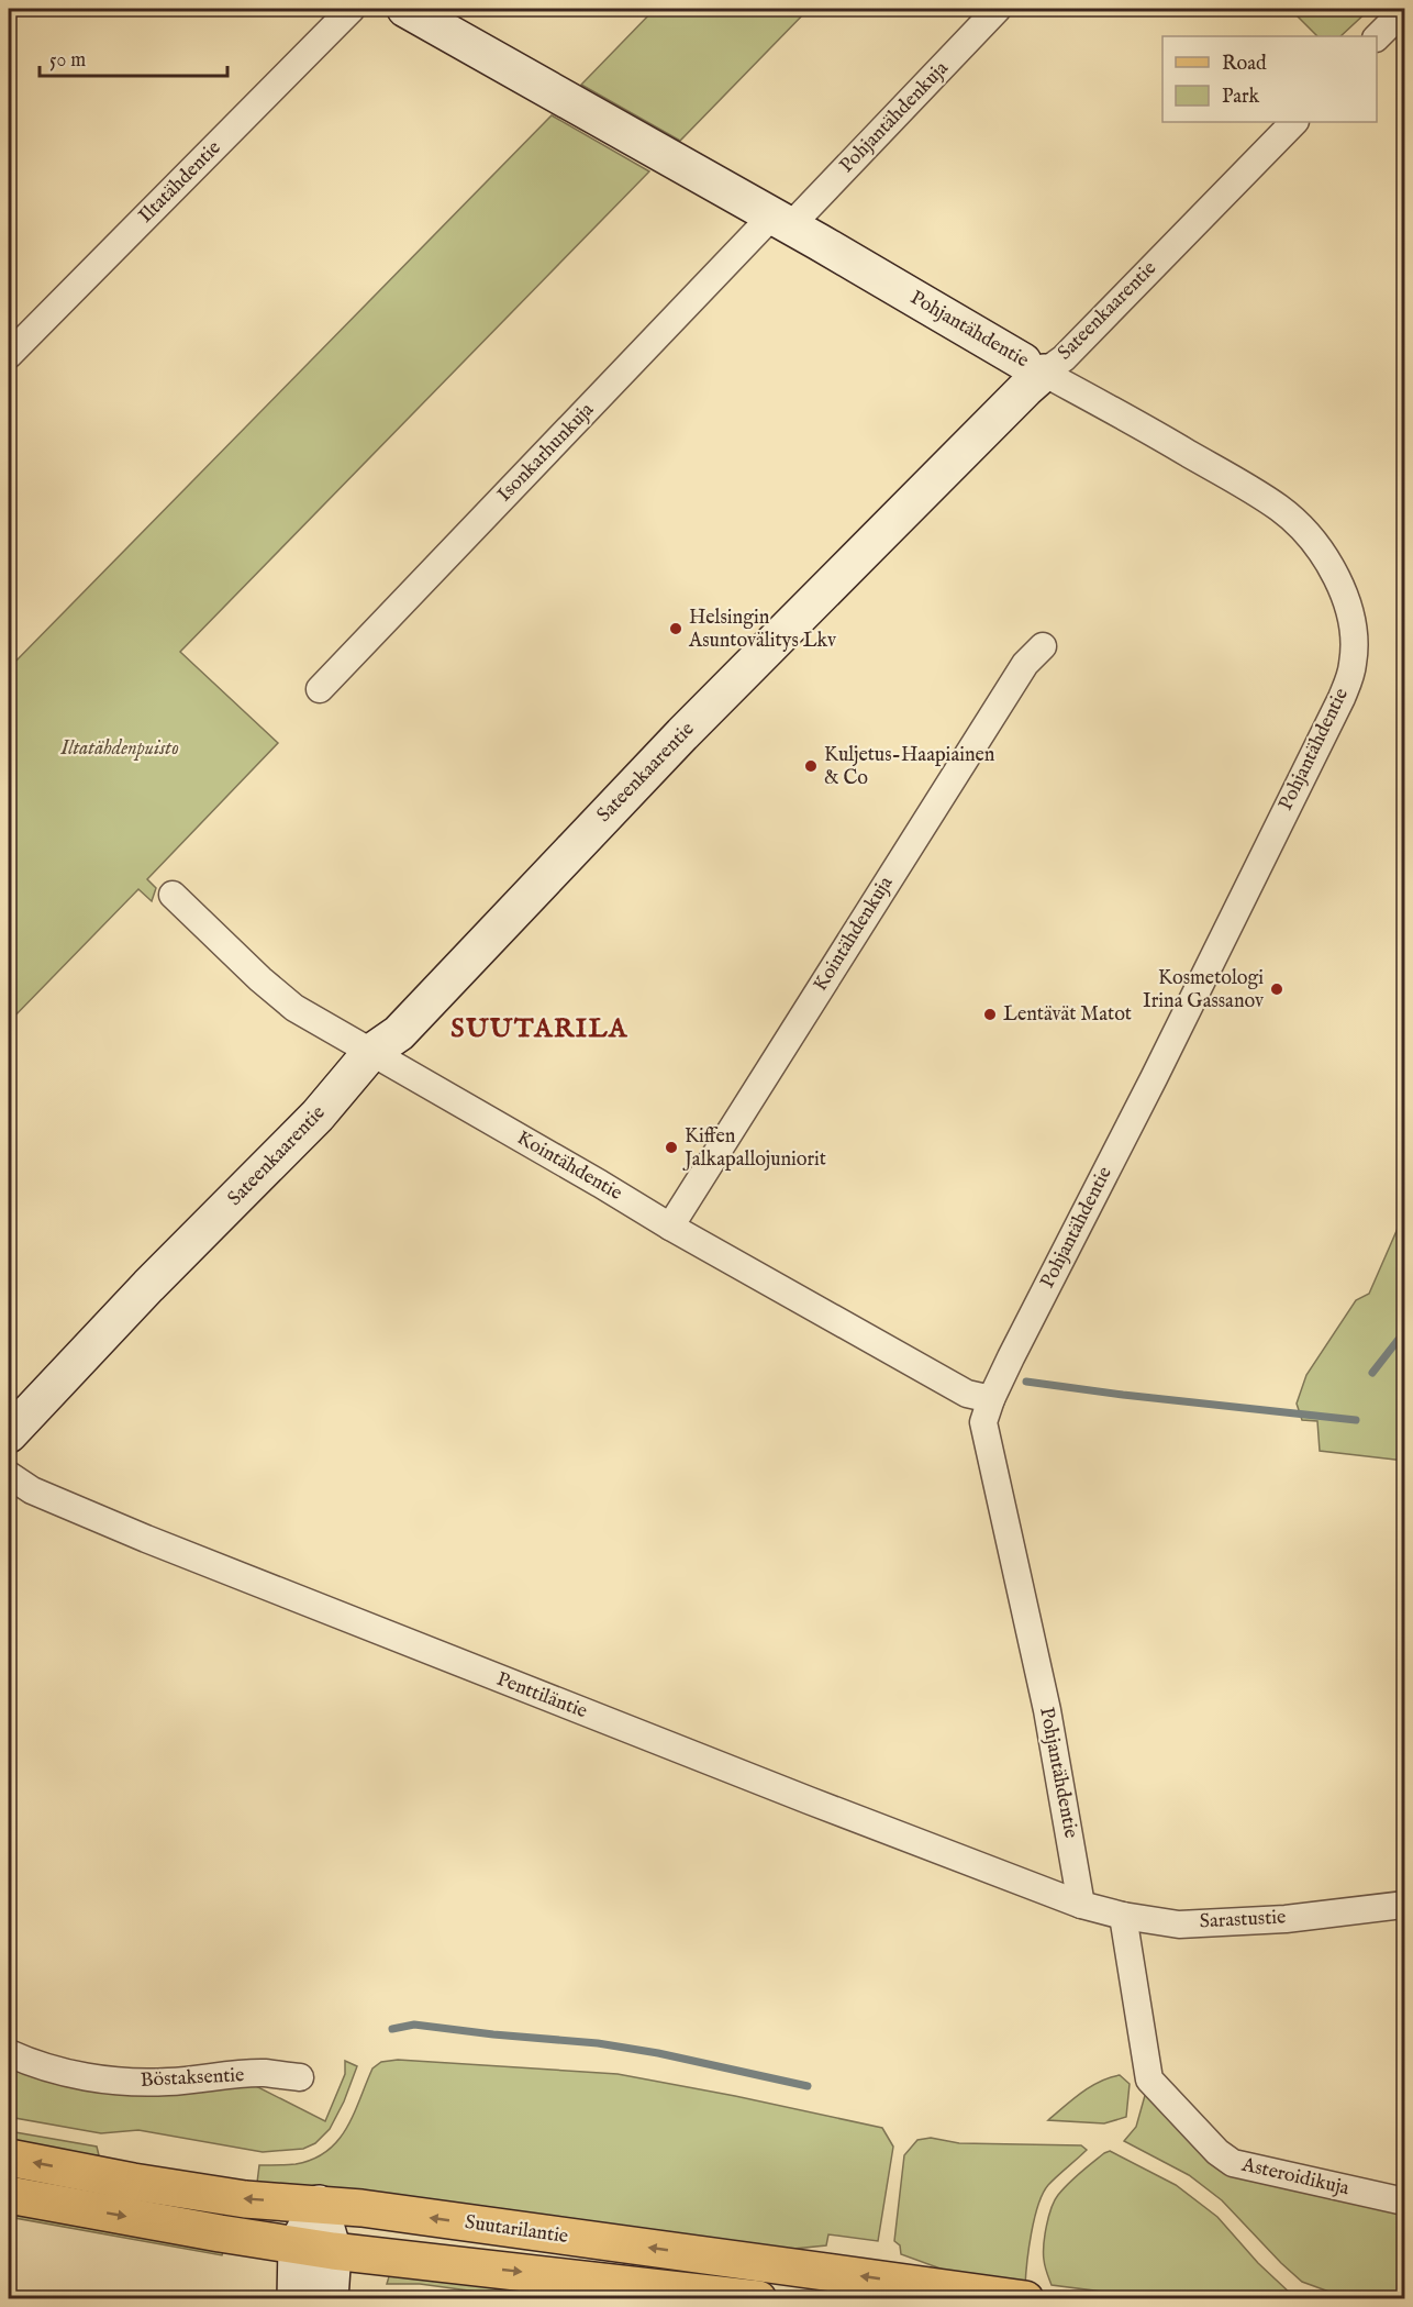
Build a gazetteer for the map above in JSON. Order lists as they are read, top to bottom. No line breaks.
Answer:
{"streets":{"main road":["Suutarilantie"],"street":["Pohjantähdenkuja","Iltatähdentie","Sateenkaarentie","Pohjantähdentie","Isonkarhunkuja","Kointähdenkuja","Kointähdentie","Penttiläntie","Sarastustie","Böstaksentie","Asteroidikuja"]},"crossings":[["Pohjantähdenkuja","Pohjantähdentie"],["Pohjantähdenkuja","Isonkarhunkuja"],["Sateenkaarentie","Pohjantähdentie"],["Sateenkaarentie","Kointähdentie"],["Pohjantähdentie","Isonkarhunkuja"],["Pohjantähdentie","Kointähdentie"],["Pohjantähdentie","Penttiläntie"],["Pohjantähdentie","Sarastustie"],["Kointähdenkuja","Kointähdentie"],["Penttiläntie","Sarastustie"],["Sarastustie","Asteroidikuja"]],"districts":["SUUTARILA"],"parks":["Iltatähdenpuisto"],"places":["Helsingin Asuntovälitys Lkv","Kuljetus-Haapiainen & Co","Kosmetologi Irina Gassanov","Lentävät Matot","Kiffen Jalkapallojuniorit"],"legend":["Road","Park"],"scale_bar":"50 m"}
